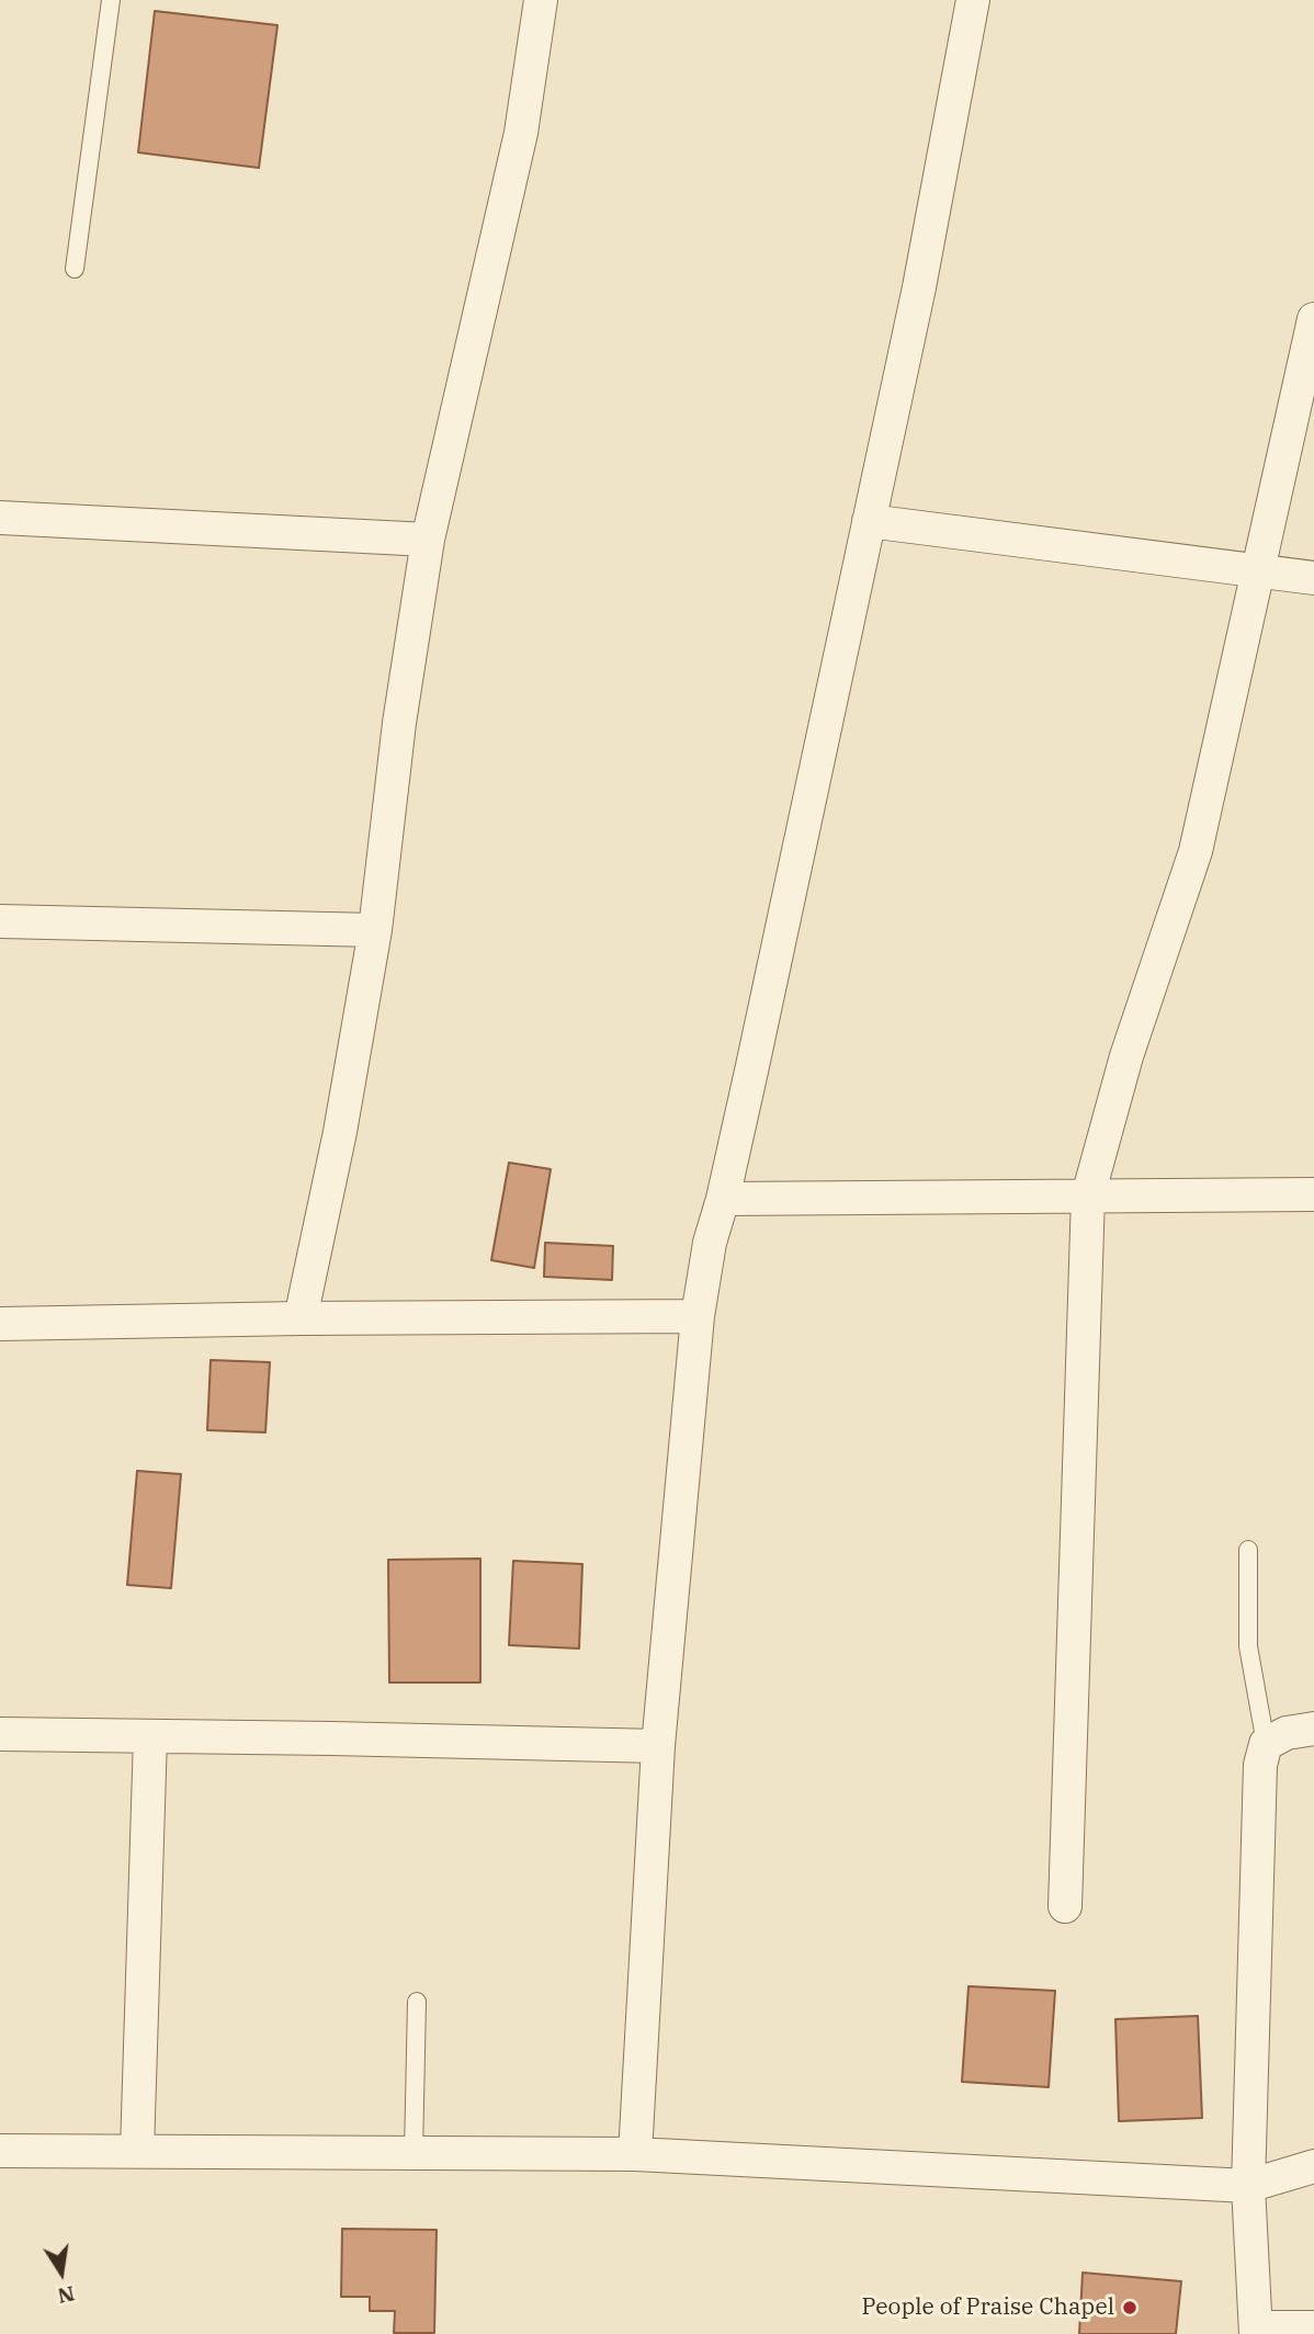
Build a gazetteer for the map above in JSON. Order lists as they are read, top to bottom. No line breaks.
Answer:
{"places":["People of Praise Chapel"],"north":"bottom"}
